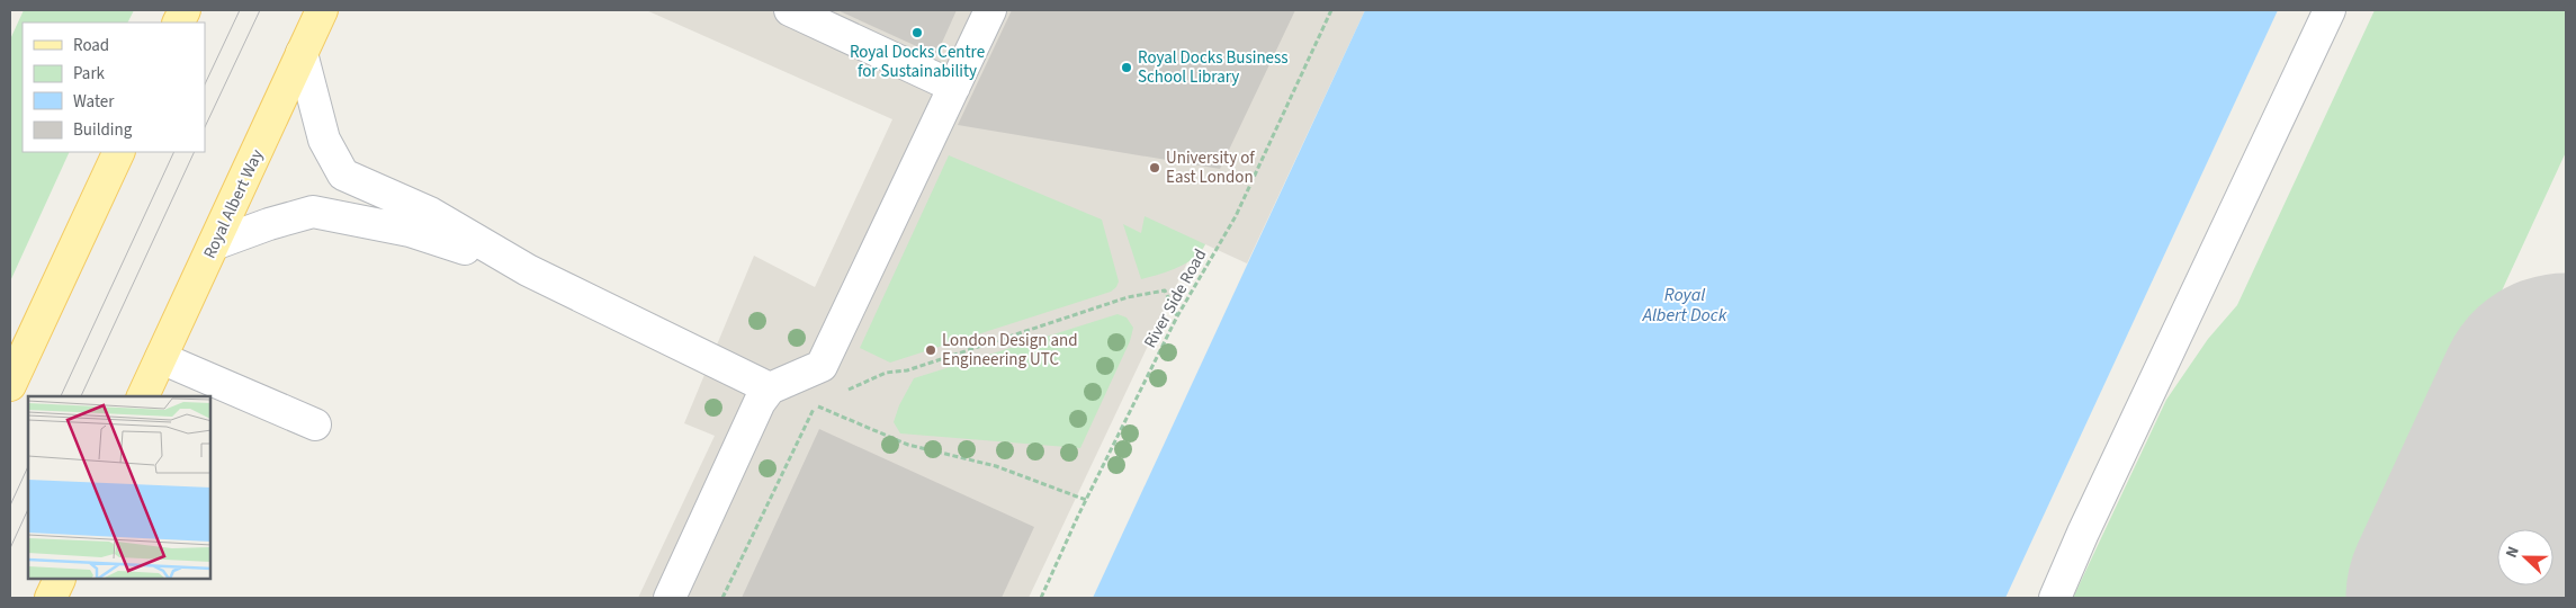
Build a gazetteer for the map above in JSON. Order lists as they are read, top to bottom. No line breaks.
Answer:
{"streets":{"main road":["Royal Albert Way"],"path":["River Side Road"]},"water":["Royal Albert Dock"],"places":["Royal Docks Centre for Sustainability","Royal Docks Business School Library","University of East London","London Design and Engineering UTC"],"legend":["Road","Park","Water","Building"],"north":"left"}
